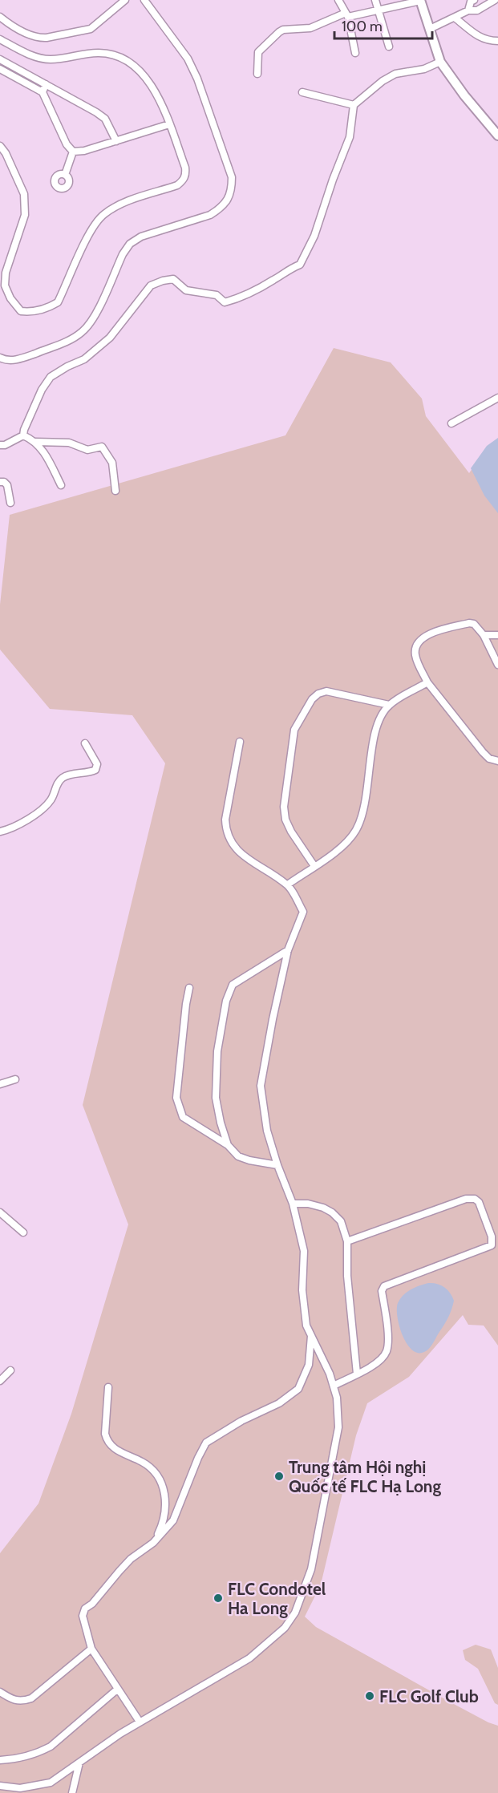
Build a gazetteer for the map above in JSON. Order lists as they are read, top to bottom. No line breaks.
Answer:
{"places":["Trung tâm Hội nghị Quốc tế FLC Hạ Long","FLC Condotel Ha Long","FLC Golf Club"],"scale_bar":"100 m"}
